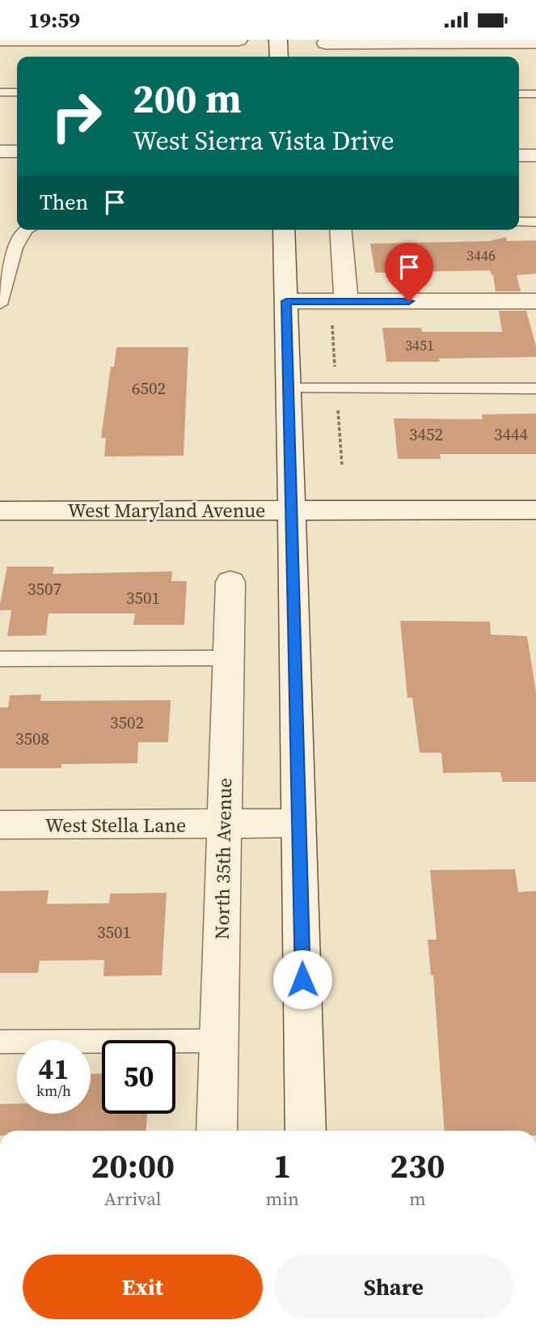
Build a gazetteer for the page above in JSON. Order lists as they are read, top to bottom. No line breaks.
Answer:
{"streets":{"street":["West Maryland Avenue","West Stella Lane","North 35th Avenue"]},"crossings":[["West Stella Lane","North 35th Avenue"]],"house_numbers":["3446","3451","6502","3452","3444","3507","3501","3502","3508","3501"],"page":{"status":"19:59","turn":["200 m","West Sierra Vista Drive"],"then":"Then","speed":"41 km/h","limit":"50","eta":["20:00","Arrival","1","min","230","m"],"buttons":["Exit","Share"]}}
